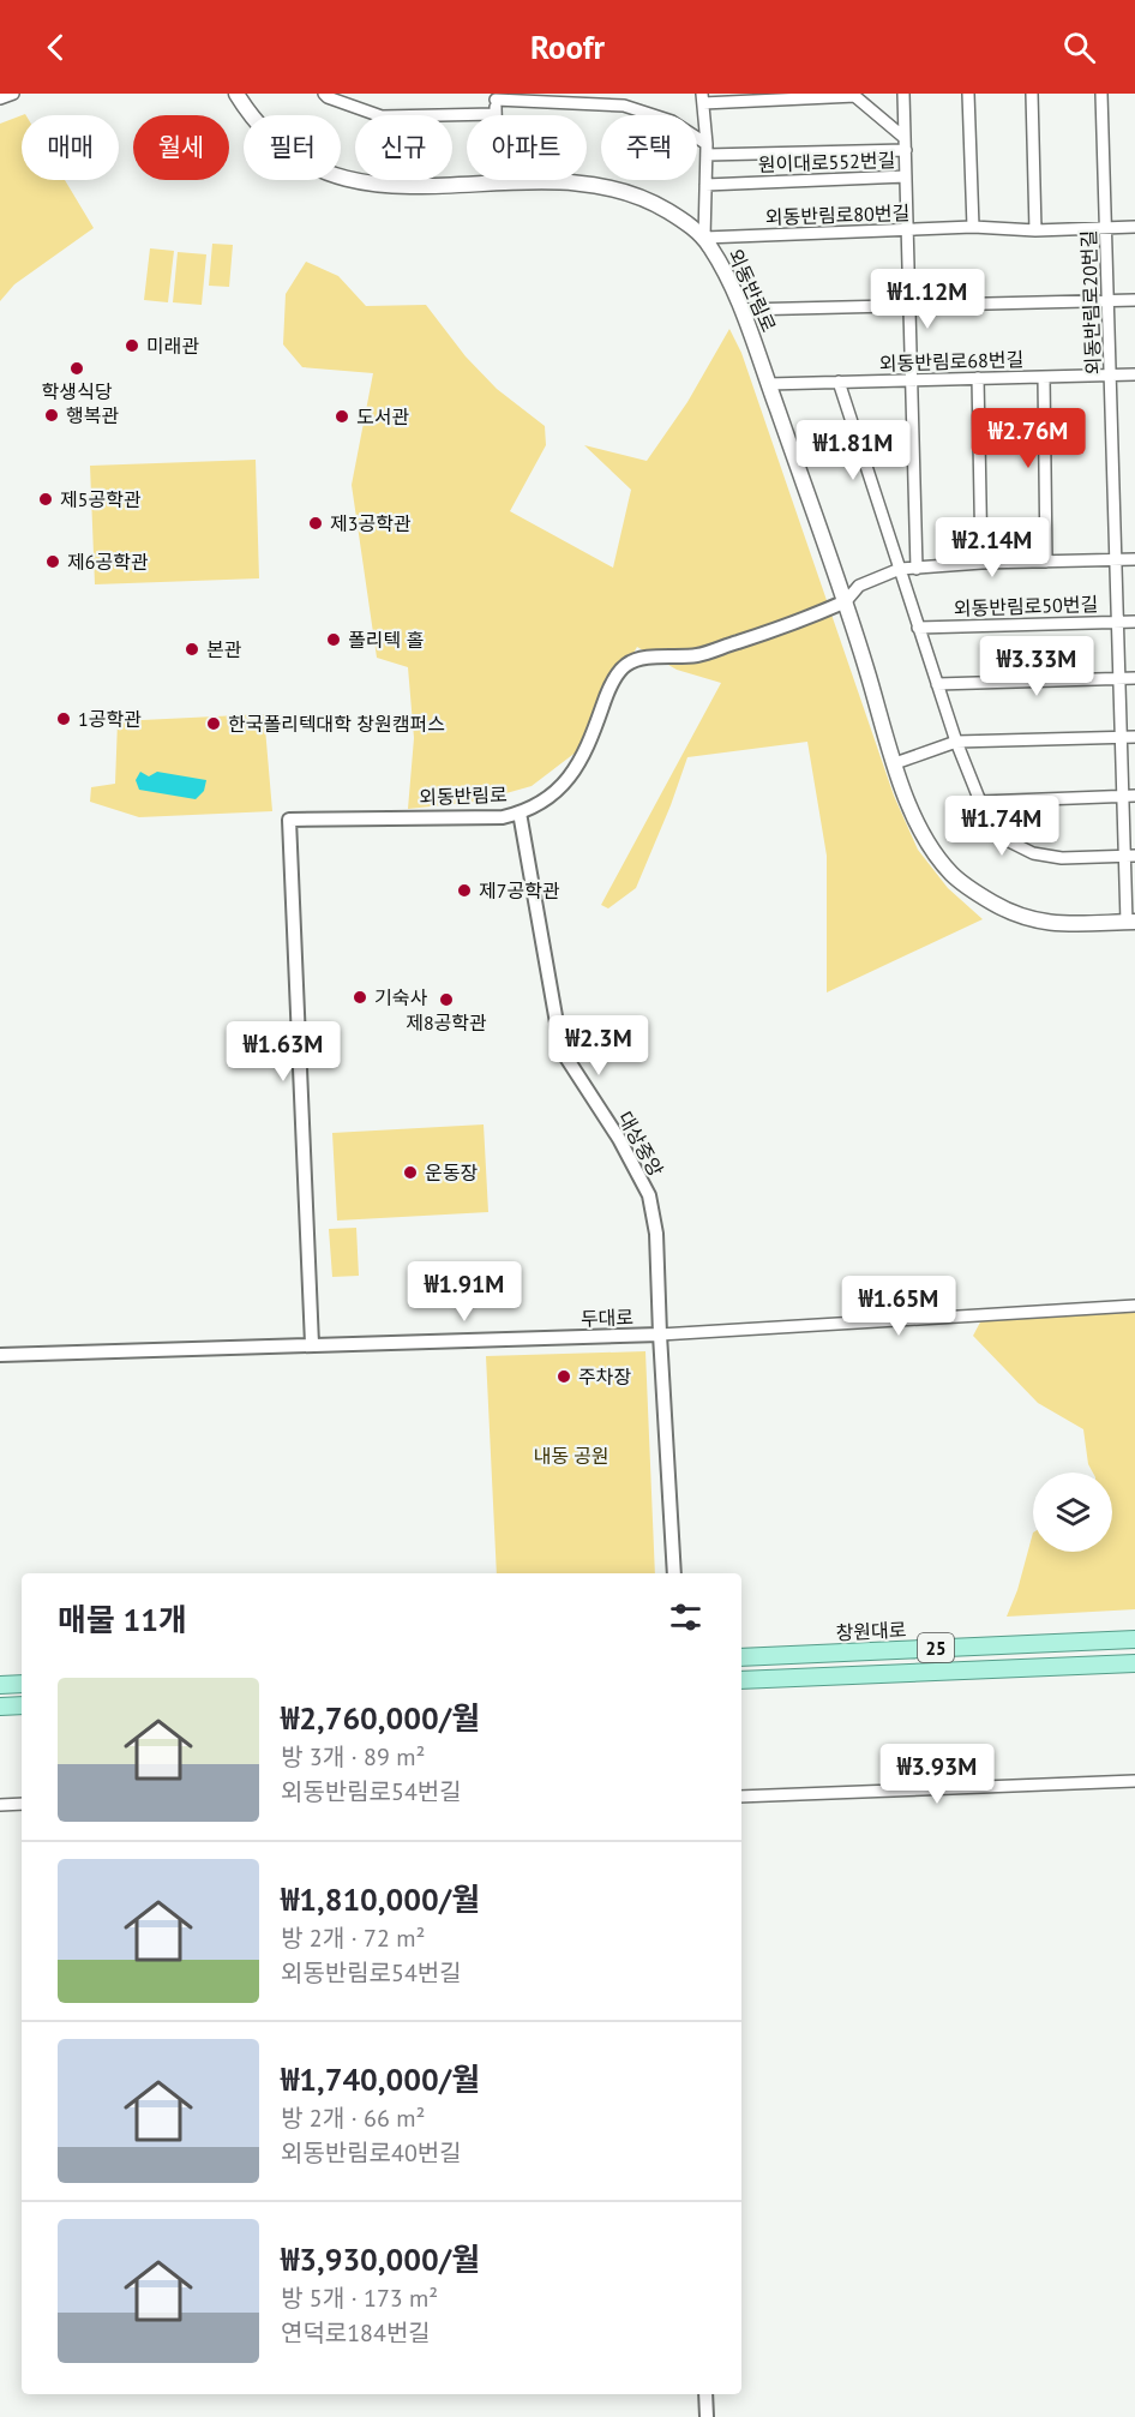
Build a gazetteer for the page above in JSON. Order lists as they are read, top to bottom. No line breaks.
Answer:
{"streets":{"main road":["외동반림로","창원대로","25"],"street":["원이대로552번길","외동반림로80번길","외동반림로20번길","외동반림로68번길","외동반림로50번길","대상중앙","두대로"]},"crossings":[["원이대로552번길","외동반림로80번길"],["원이대로552번길","외동반림로"],["외동반림로80번길","외동반림로"],["외동반림로80번길","외동반림로20번길"],["외동반림로","외동반림로20번길"],["외동반림로","외동반림로68번길"],["외동반림로","대상중앙"],["외동반림로","두대로"],["외동반림로20번길","외동반림로68번길"],["외동반림로20번길","외동반림로50번길"],["대상중앙","두대로"]],"parks":["내동 공원"],"places":["미래관","학생식당","행복관","도서관","제5공학관","제3공학관","제6공학관","폴리텍 홀","본관","1공학관","한국폴리텍대학 창원캠퍼스","제7공학관","기숙사","제8공학관","운동장","주차장"],"page":{"header":"Roofr","chip":["매매","월세","필터","신규","아파트","주택"],"price":["₩1.12M","₩2.76M","₩1.81M","₩2.14M","₩3.33M","₩1.74M","₩2.3M","₩1.63M","₩1.91M","₩1.65M","₩3.93M"],"heading":"매물 11개","list":[{"name":"₩2,760,000/월","note":"방 3개 · 89 m² · 외동반림로54번길"},{"name":"₩1,810,000/월","note":"방 2개 · 72 m² · 외동반림로54번길"},{"name":"₩1,740,000/월","note":"방 2개 · 66 m² · 외동반림로40번길"},{"name":"₩3,930,000/월","note":"방 5개 · 173 m² · 연덕로184번길"}]}}
